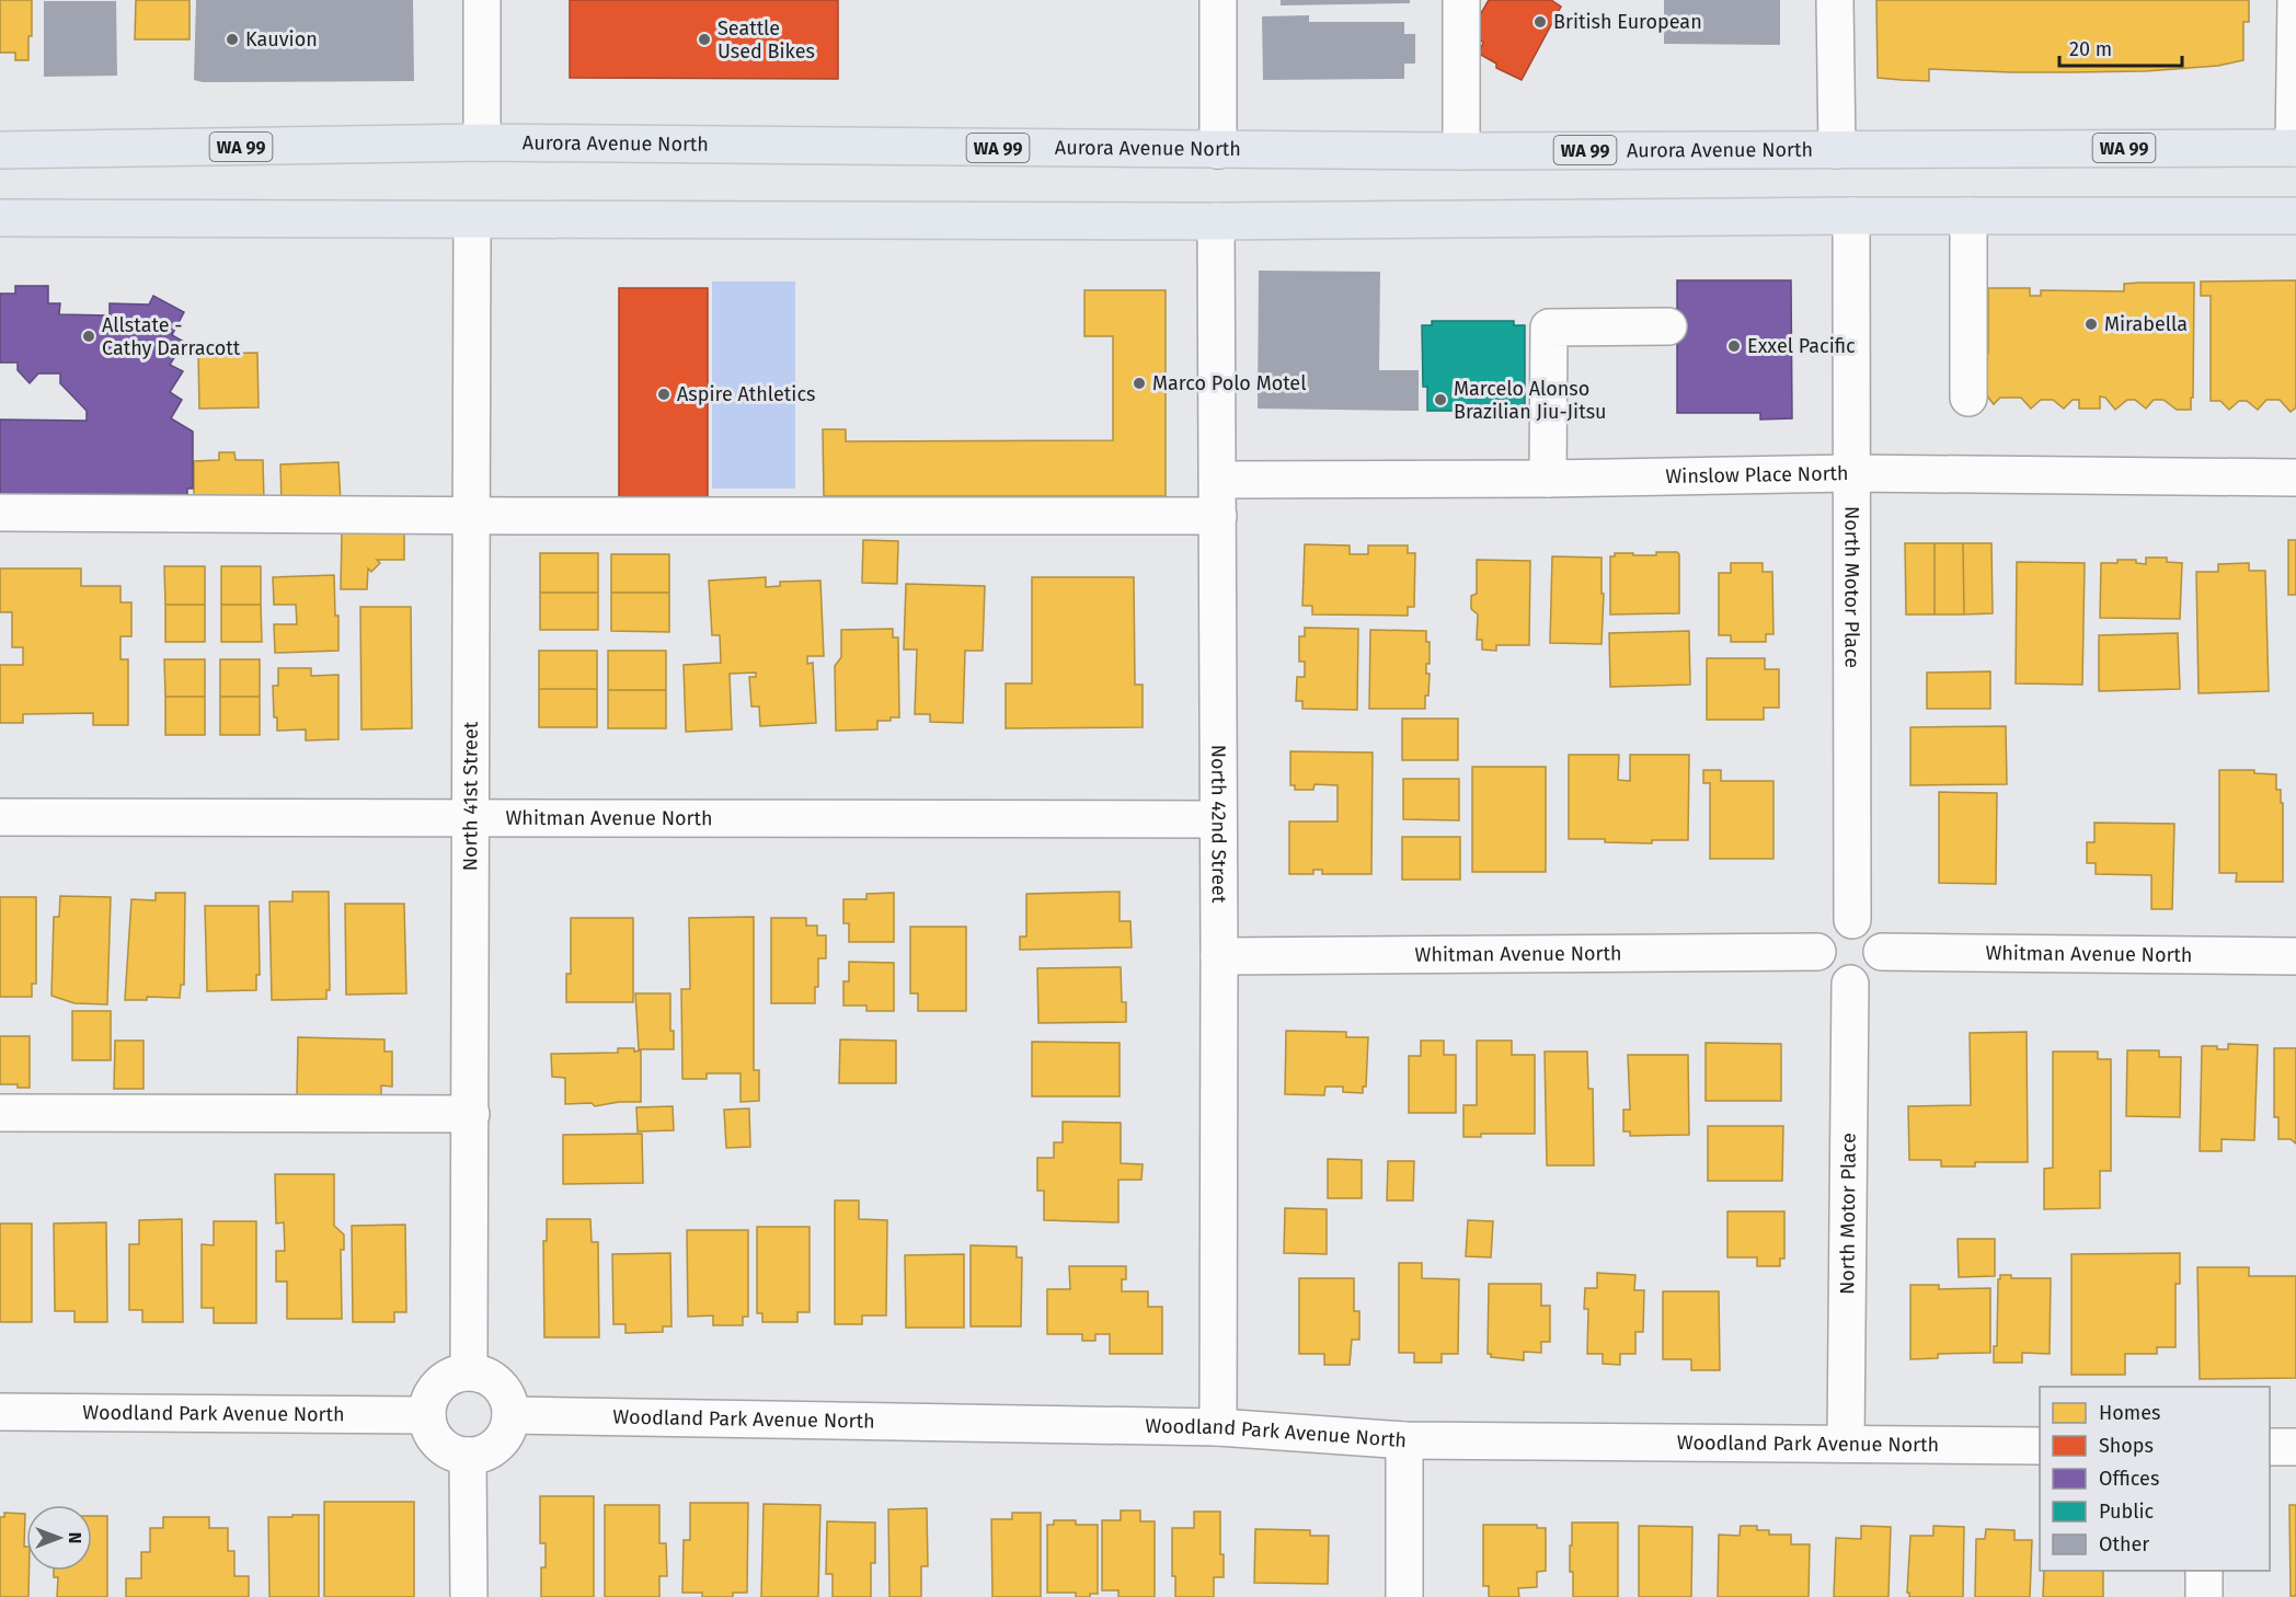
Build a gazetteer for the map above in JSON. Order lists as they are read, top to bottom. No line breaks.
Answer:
{"streets":{"highway":["Aurora Avenue North","WA 99"],"street":["Winslow Place North","North Motor Place","North 41st Street","Whitman Avenue North","North 42nd Street","Woodland Park Avenue North"]},"crossings":[["Winslow Place North","North Motor Place"],["Winslow Place North","North 42nd Street"],["North Motor Place","Whitman Avenue North"],["North Motor Place","Woodland Park Avenue North"],["North 41st Street","Whitman Avenue North"],["North 41st Street","Woodland Park Avenue North"],["Whitman Avenue North","North 42nd Street"],["North 42nd Street","Woodland Park Avenue North"]],"places":["British European","Kauvion","Seattle Used Bikes","Mirabella","Allstate - Cathy Darracott","Exxel Pacific","Marco Polo Motel","Aspire Athletics","Marcelo Alonso Brazilian Jiu-Jitsu"],"legend":["Homes","Shops","Offices","Public","Other"],"scale_bar":"20 m","north":"right"}
